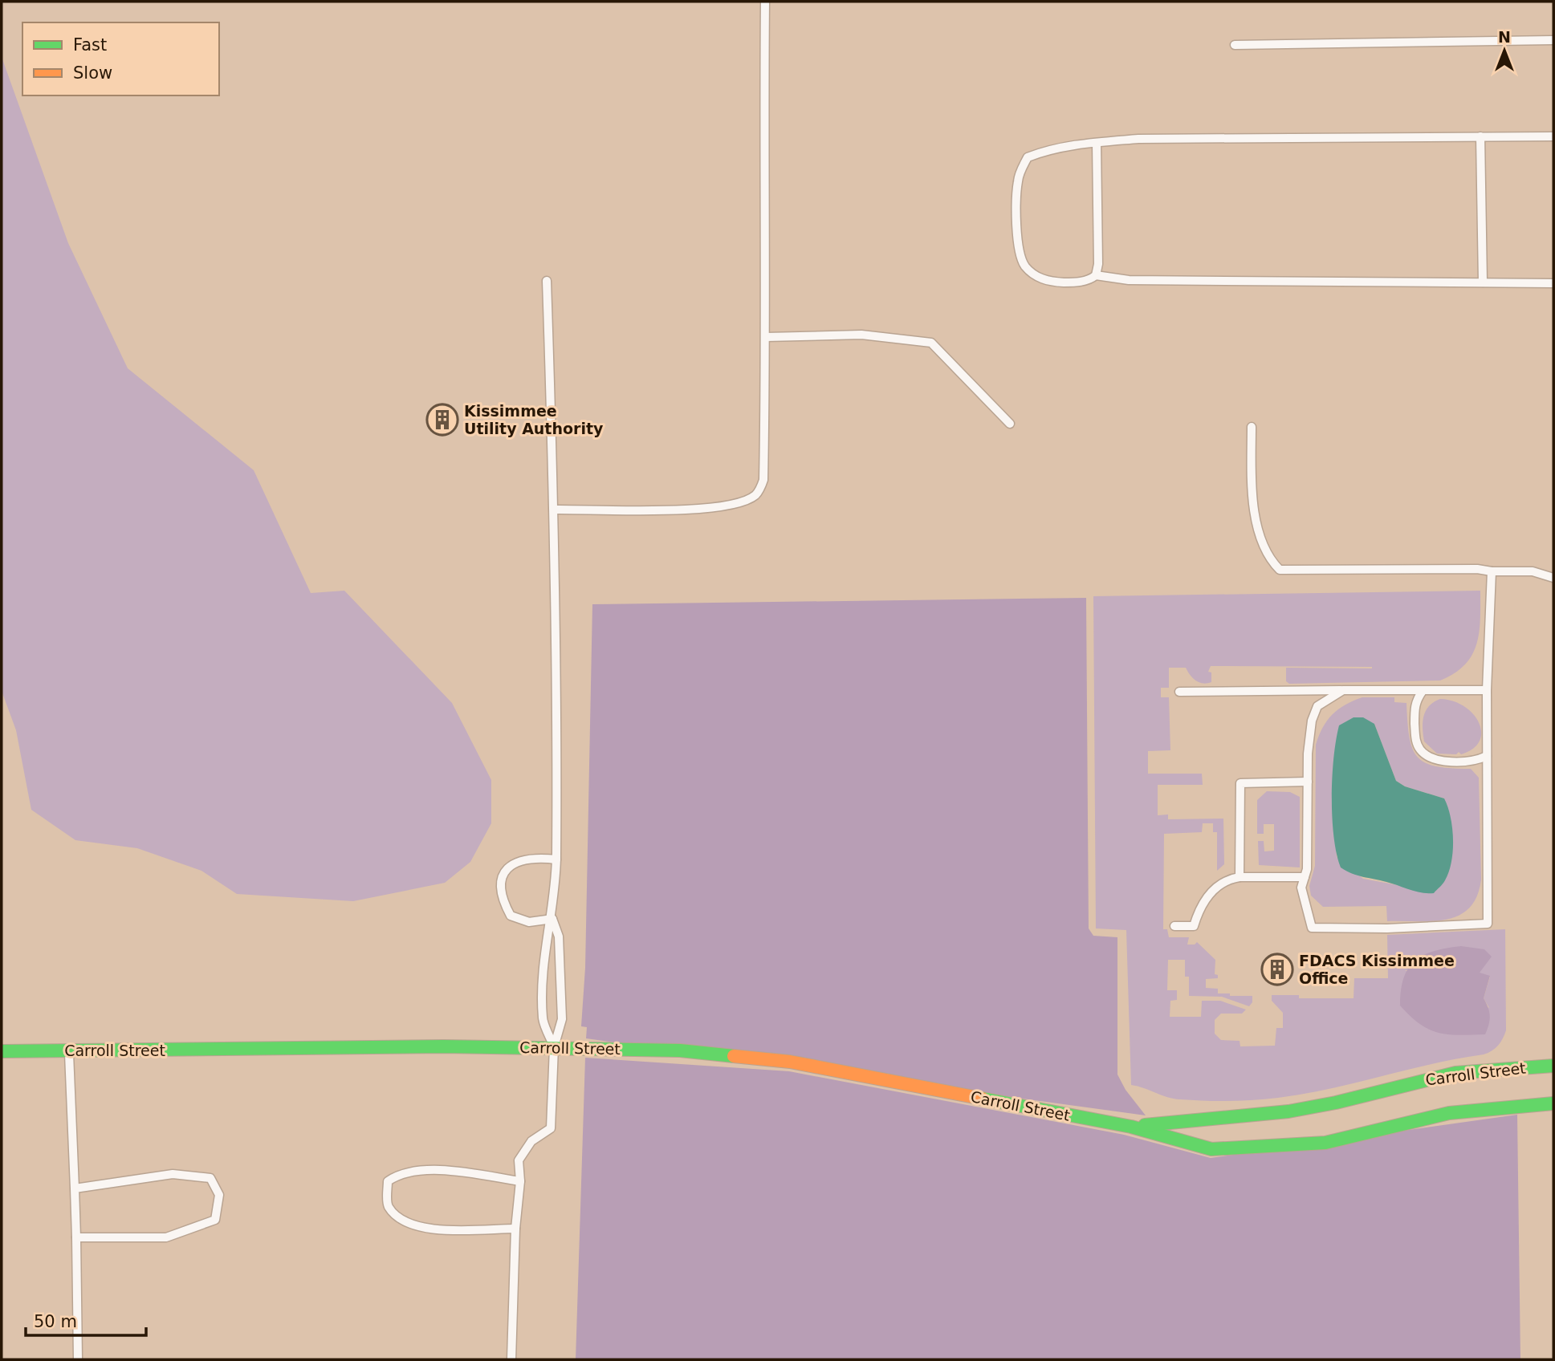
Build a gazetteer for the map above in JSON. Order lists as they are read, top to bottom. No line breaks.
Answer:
{"streets":{"main road":["Carroll Street"]},"places":{"building":["Kissimmee Utility Authority","FDACS Kissimmee Office"]},"legend":["Fast","Slow"],"scale_bar":"50 m","north":"top"}
